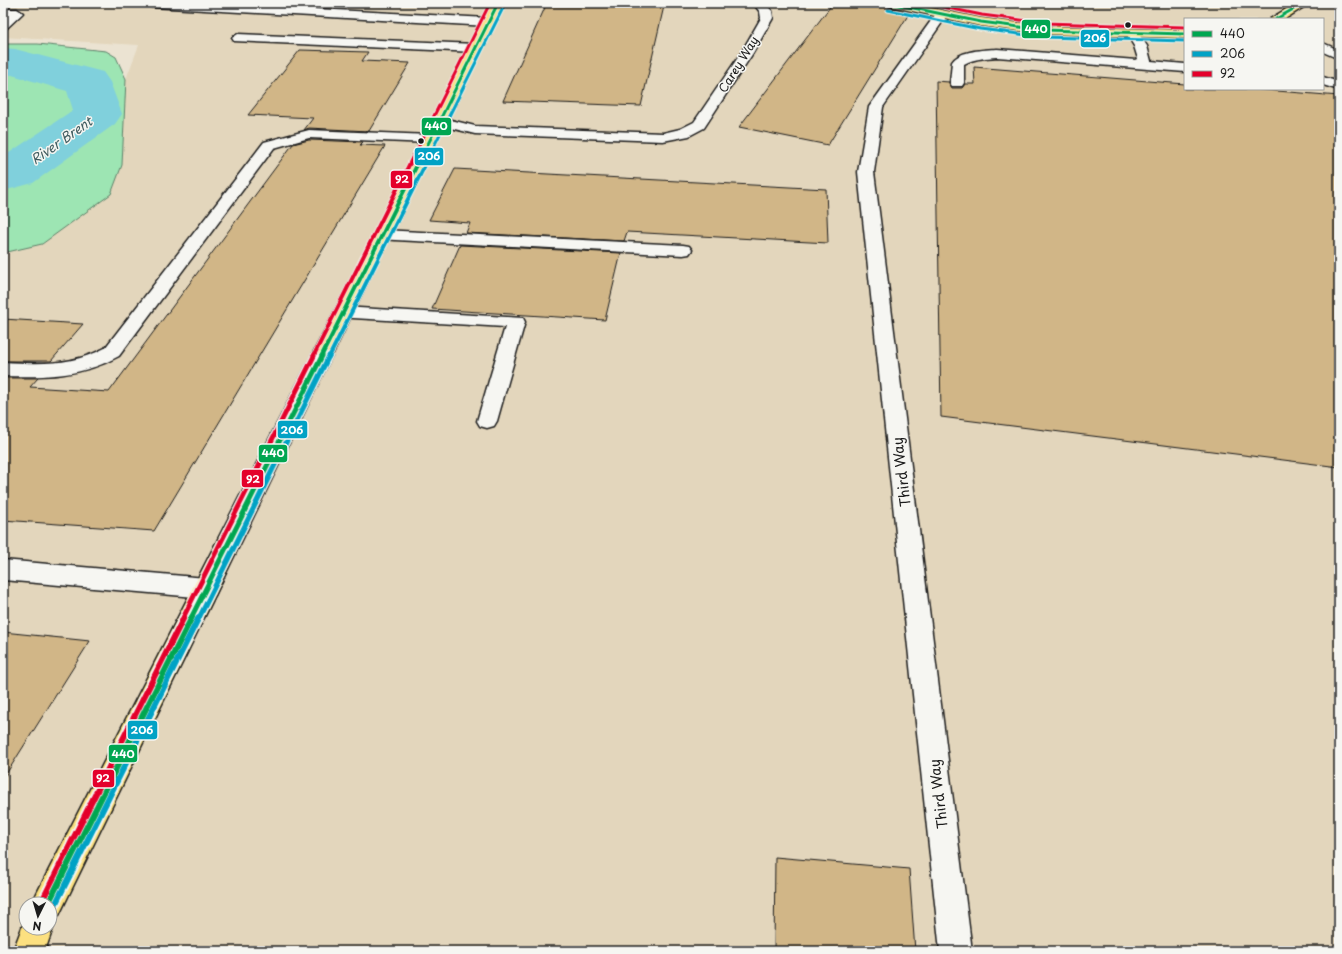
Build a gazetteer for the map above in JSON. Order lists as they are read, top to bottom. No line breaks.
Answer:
{"streets":{"street":["Carey Way","Third Way"]},"water":["River Brent"],"lines":["transit line 440","transit line 92","transit line 206"],"legend":["440","206","92"],"north":"bottom"}
